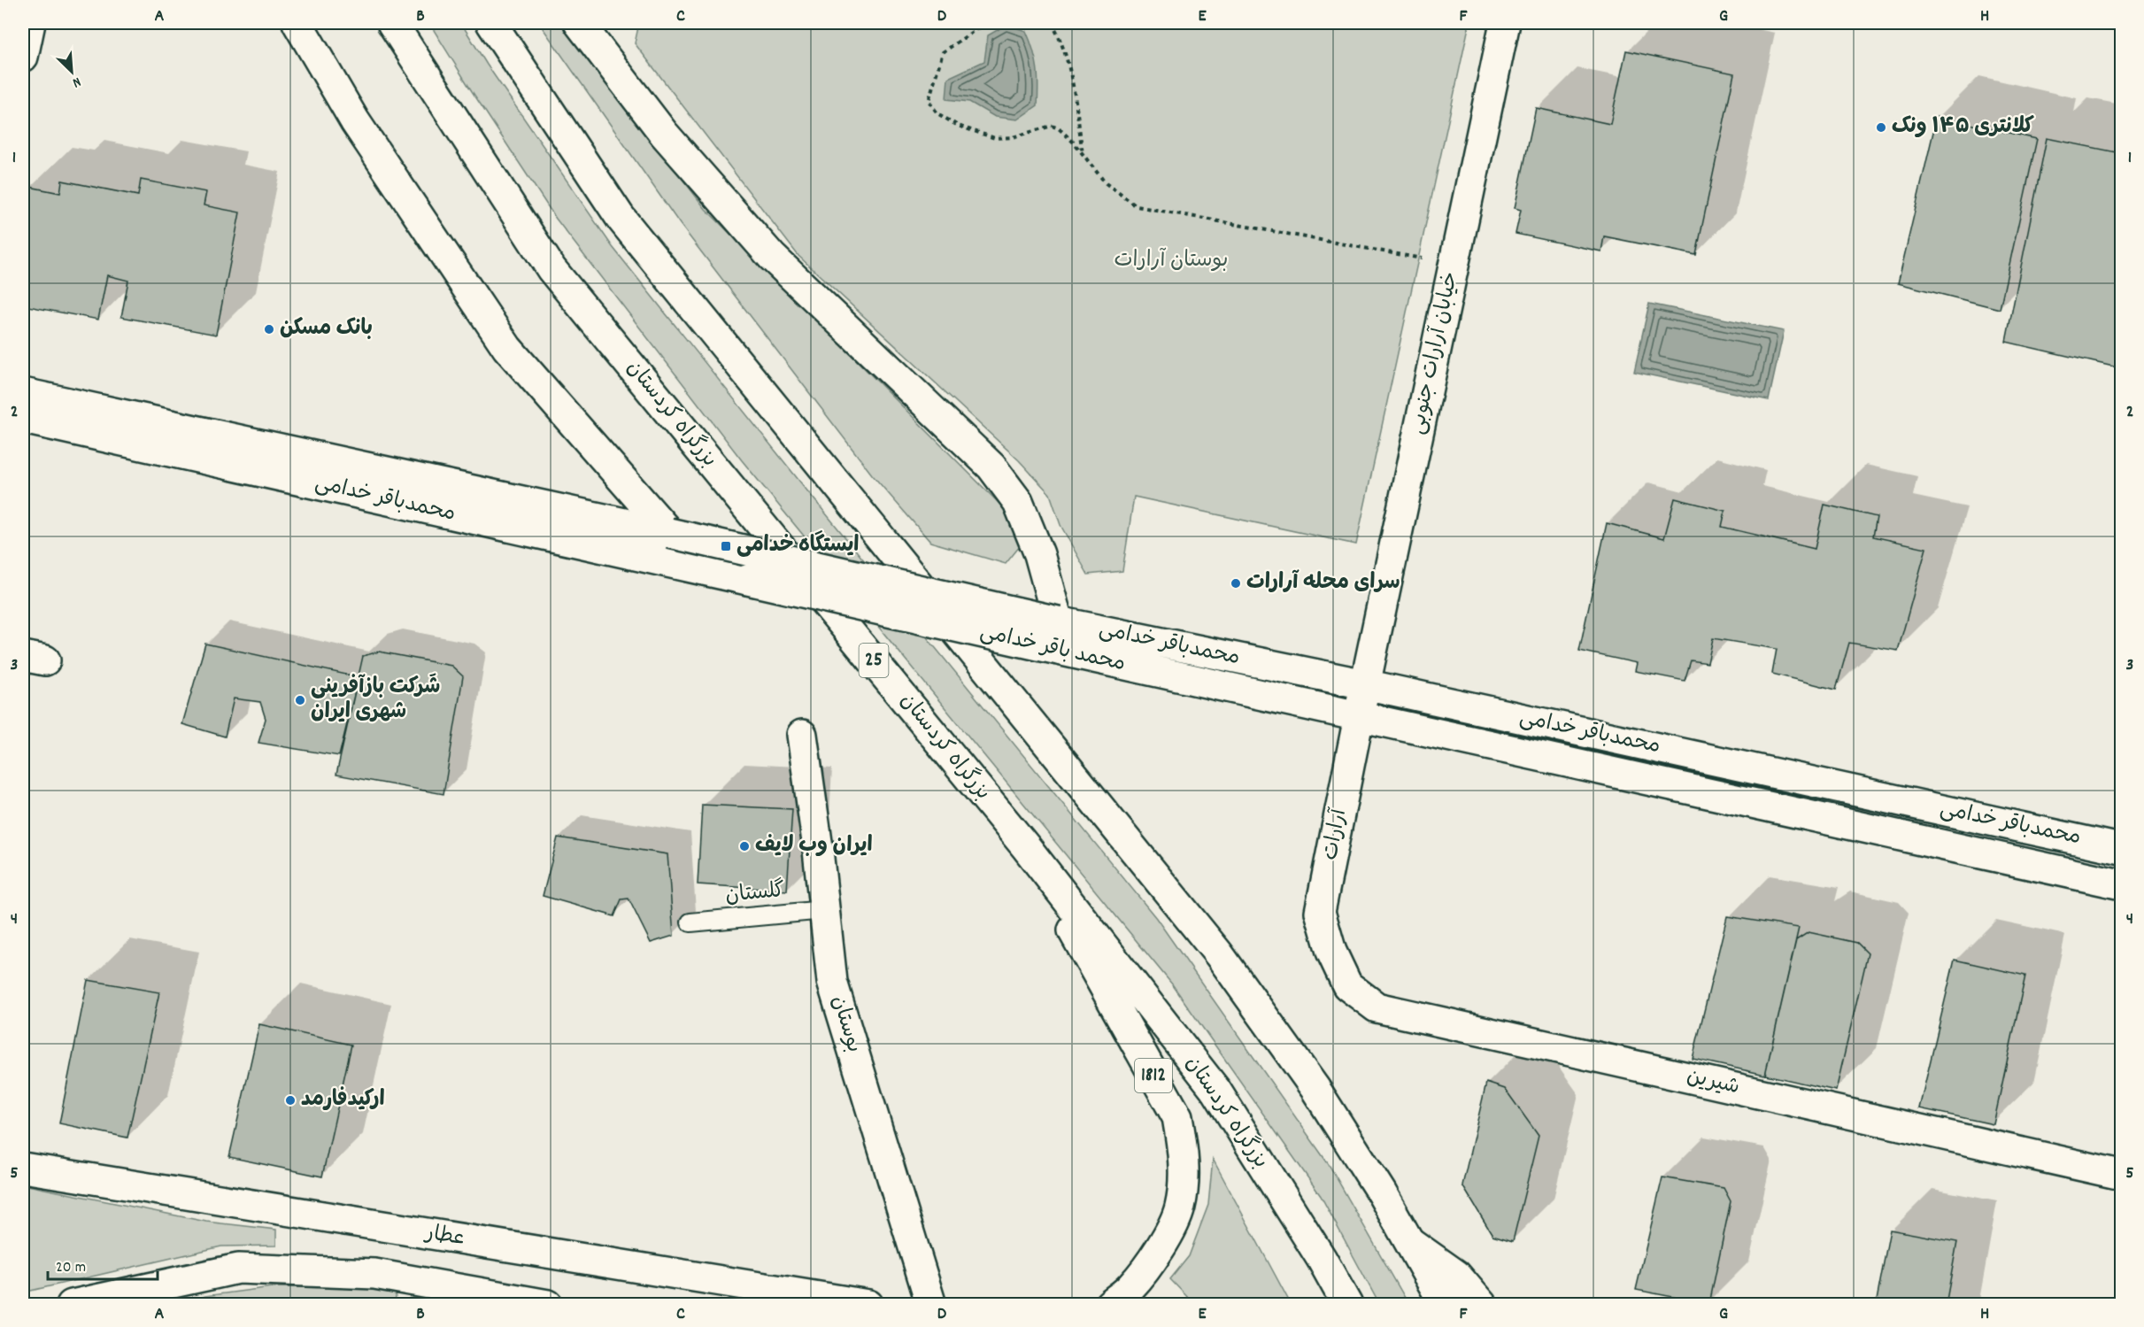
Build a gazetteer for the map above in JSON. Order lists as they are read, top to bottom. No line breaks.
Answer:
{"streets":{"main road":["خیابان آرارات جنوبی","بزرگراه کردستان","محمدباقر خدامی","محمد باقر خدامی","25","آرارات","بوستان","1812","شیرین","عطار"],"lane":["گلستان"]},"crossings":[["خیابان آرارات جنوبی","محمدباقر خدامی"],["خیابان آرارات جنوبی","محمد باقر خدامی"],["خیابان آرارات جنوبی","آرارات"],["بزرگراه کردستان","1812"],["محمدباقر خدامی","محمد باقر خدامی"],["محمدباقر خدامی","آرارات"],["محمد باقر خدامی","آرارات"],["آرارات","شیرین"],["گلستان","بوستان"]],"parks":["بوستان آرارات"],"places":{"other":["کلانتری ۱۴۵ ونک","بانک مسکن","سرای محله آرارات","شَرکت بازآفرینی شهری ایران","ایران وب لایف","ارکیدفارمد"],"transit":["ایستگاه خدامی"]},"scale_bar":"20 m","north":"bottom right","grid":{"columns":["A","B","C","D","E","F","G","H"],"rows":["1","2","3","4","5"]}}
